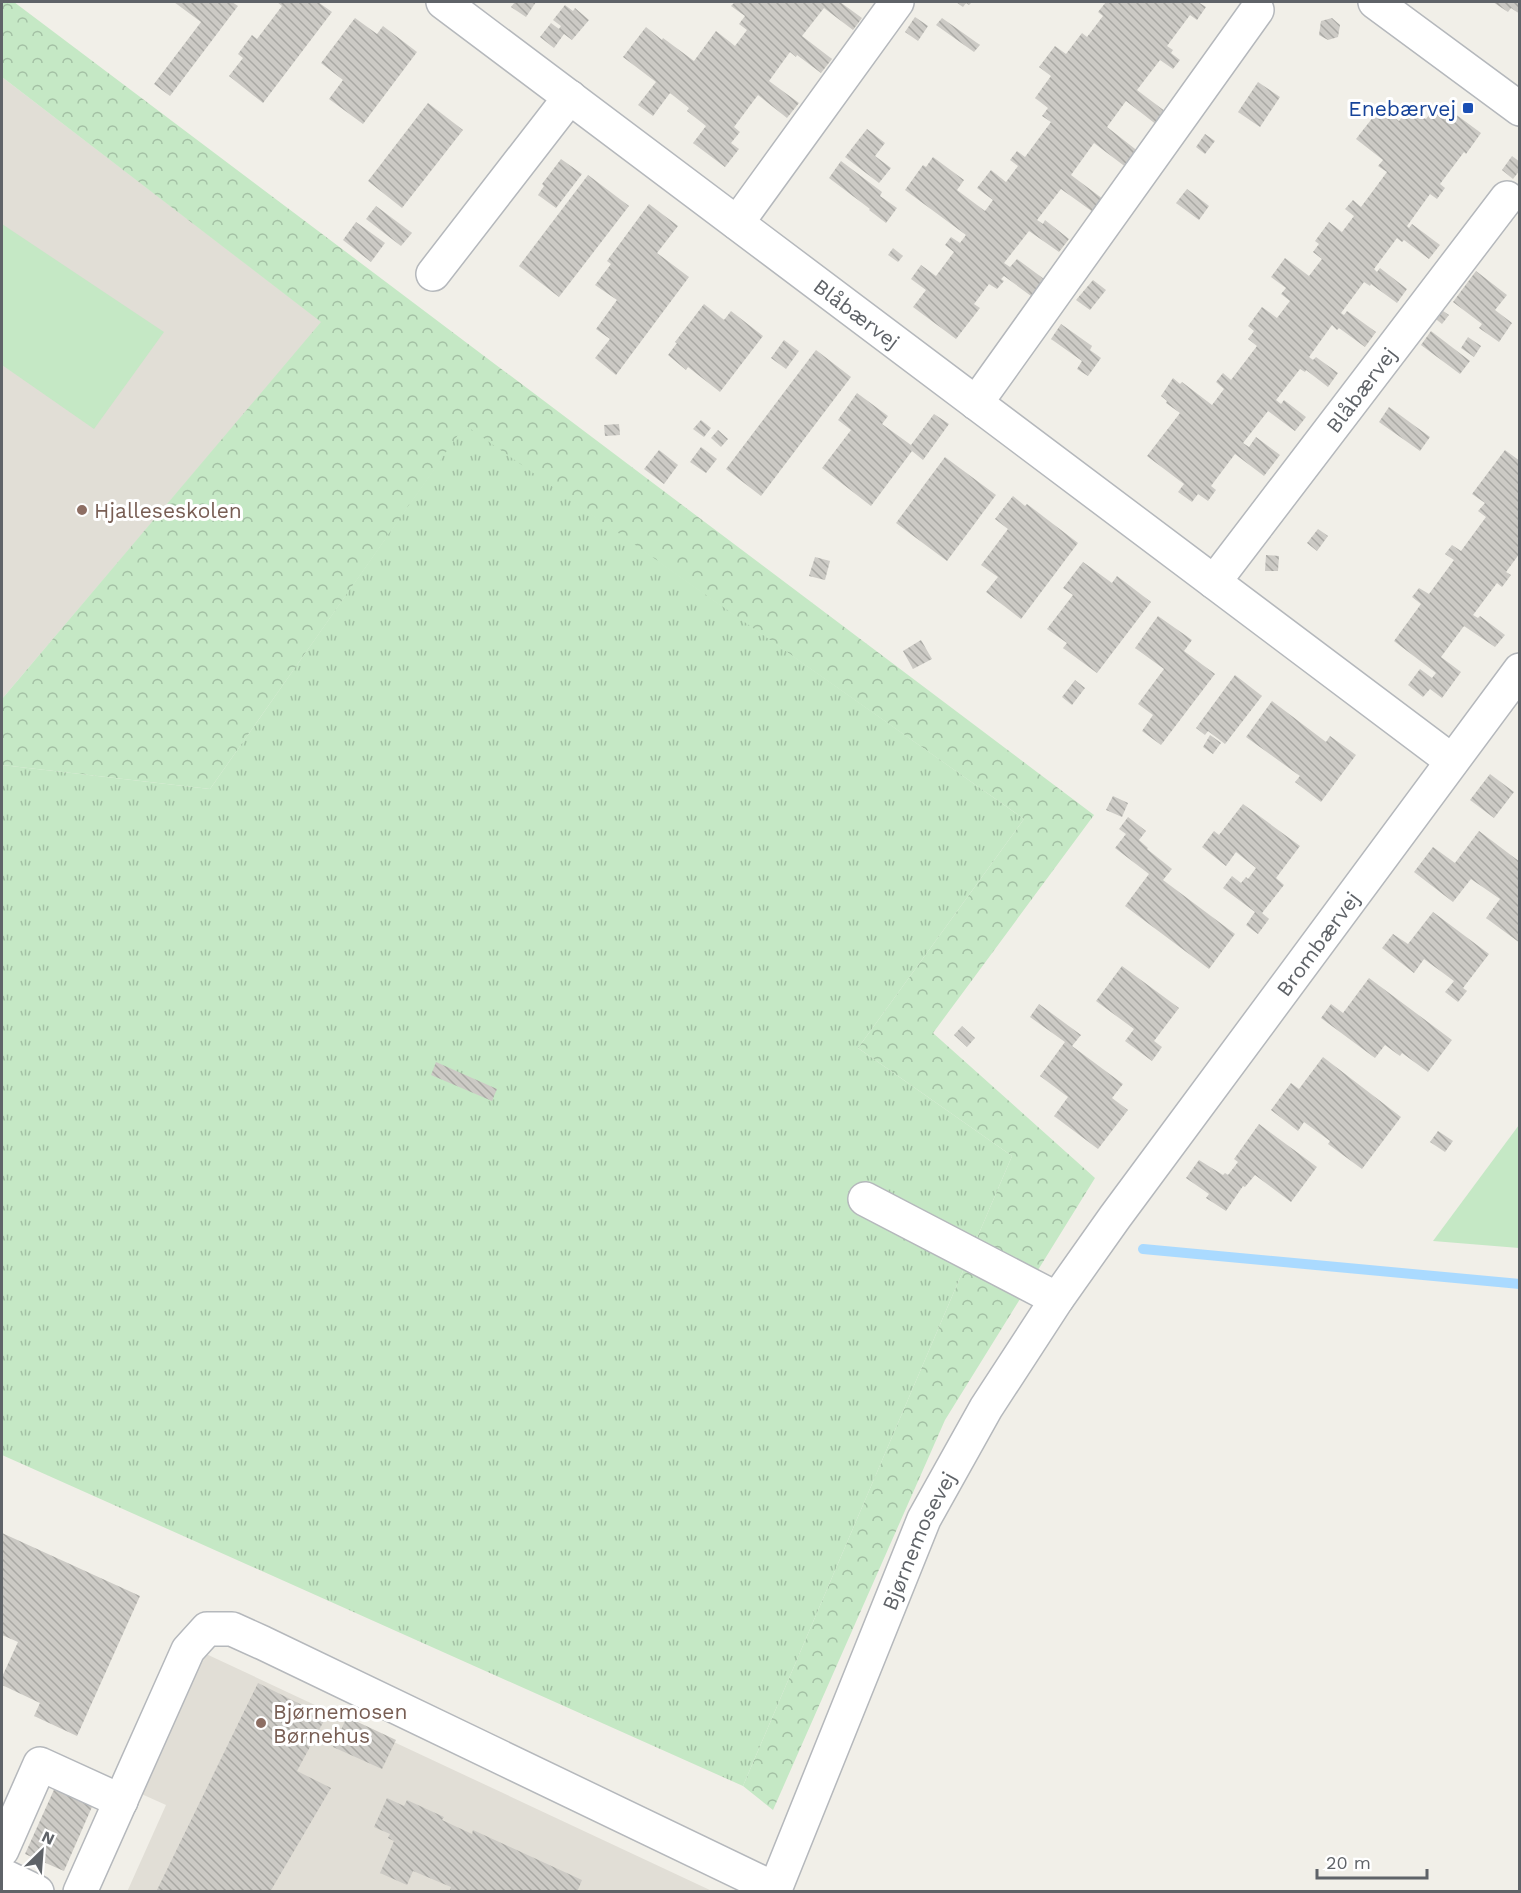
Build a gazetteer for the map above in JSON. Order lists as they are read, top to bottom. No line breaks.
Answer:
{"streets":{"street":["Blåbærvej","Brombærvej","Bjørnemosevej"]},"crossings":[["Blåbærvej","Brombærvej"],["Brombærvej","Bjørnemosevej"]],"places":{"transit":["Enebærvej"],"other":["Hjalleseskolen","Bjørnemosen Børnehus"]},"scale_bar":"20 m","north":"top right"}
